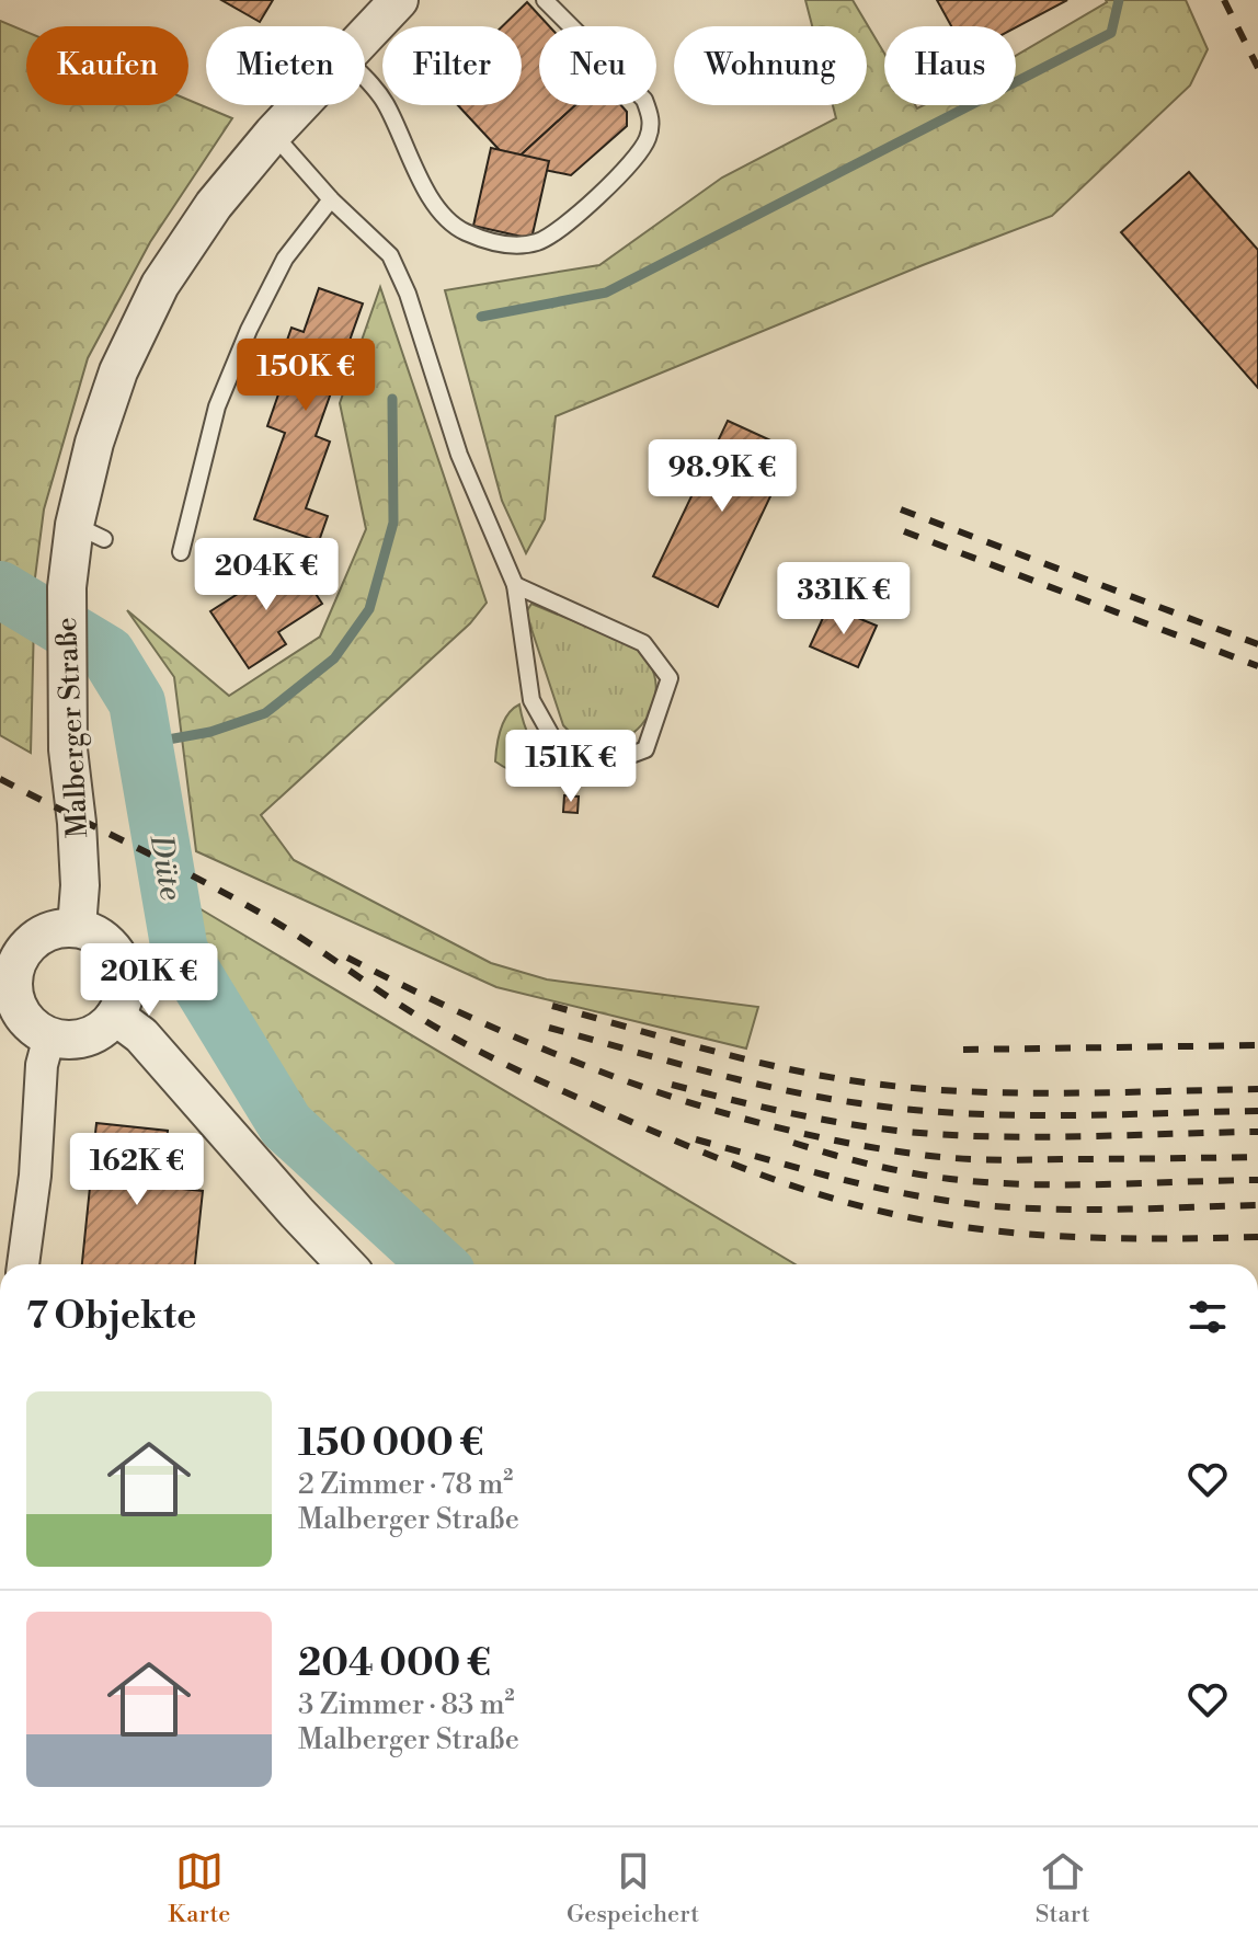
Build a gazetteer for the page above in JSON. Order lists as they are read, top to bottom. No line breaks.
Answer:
{"streets":{"street":["Malberger Straße"]},"water":["Düte"],"page":{"chip":["Kaufen","Mieten","Filter","Neu","Wohnung","Haus"],"price":["150K €","98.9K €","204K €","331K €","151K €","201K €","162K €"],"heading":"7 Objekte","list":[{"name":"150 000 €","note":"2 Zimmer · 78 m² · Malberger Straße"},{"name":"204 000 €","note":"3 Zimmer · 83 m² · Malberger Straße"}],"tabs":["Karte","Gespeichert","Start"]}}
